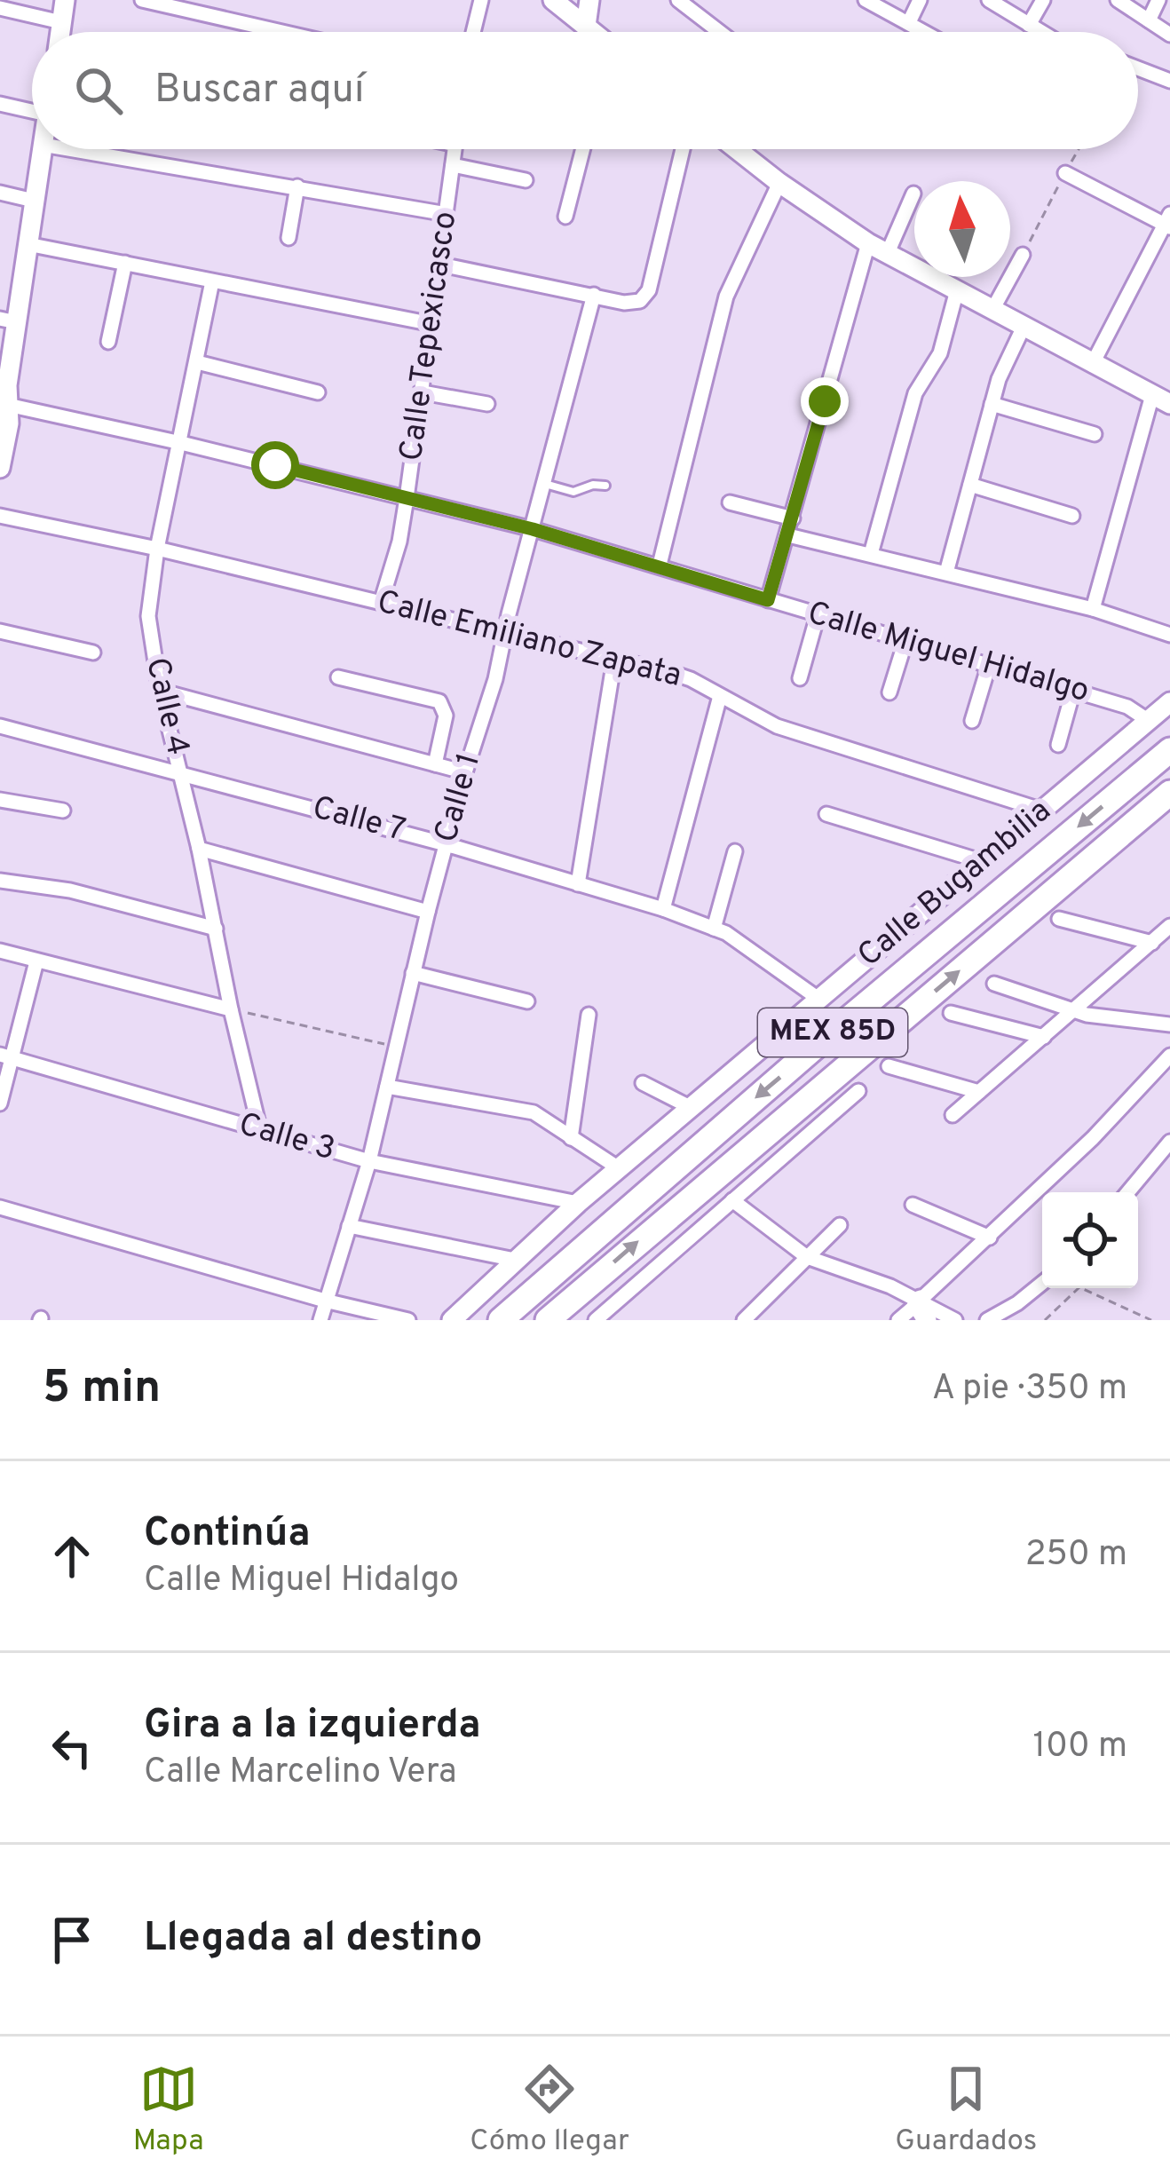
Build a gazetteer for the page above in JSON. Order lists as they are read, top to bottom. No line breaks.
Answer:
{"streets":{"highway":["MEX 85D"],"street":["Calle Tepexicasco","Calle Emiliano Zapata","Calle Miguel Hidalgo","Calle 4","Calle 1","Calle 7","Calle Bugambilia","Calle 3"]},"crossings":[["Calle Tepexicasco","Calle Emiliano Zapata"],["Calle Tepexicasco","Calle Miguel Hidalgo"],["Calle Emiliano Zapata","Calle 4"],["Calle Emiliano Zapata","Calle 1"],["Calle Emiliano Zapata","Calle Bugambilia"],["Calle Miguel Hidalgo","Calle 4"],["Calle Miguel Hidalgo","Calle 1"],["Calle Miguel Hidalgo","Calle Bugambilia"],["Calle 4","Calle 7"],["Calle 4","Calle 3"],["Calle 1","Calle 7"],["Calle 1","Calle 3"],["Calle 7","Calle Bugambilia"],["Calle Bugambilia","Calle 3"]],"north":"top","page":{"search":"Buscar aquí","heading":["5 min","A pie · 350 m"],"list":[["Continúa","Calle Miguel Hidalgo","250 m"],["Gira a la izquierda","Calle Marcelino Vera","100 m"],"Llegada al destino"],"nav":["Mapa","Cómo llegar","Guardados"]}}
